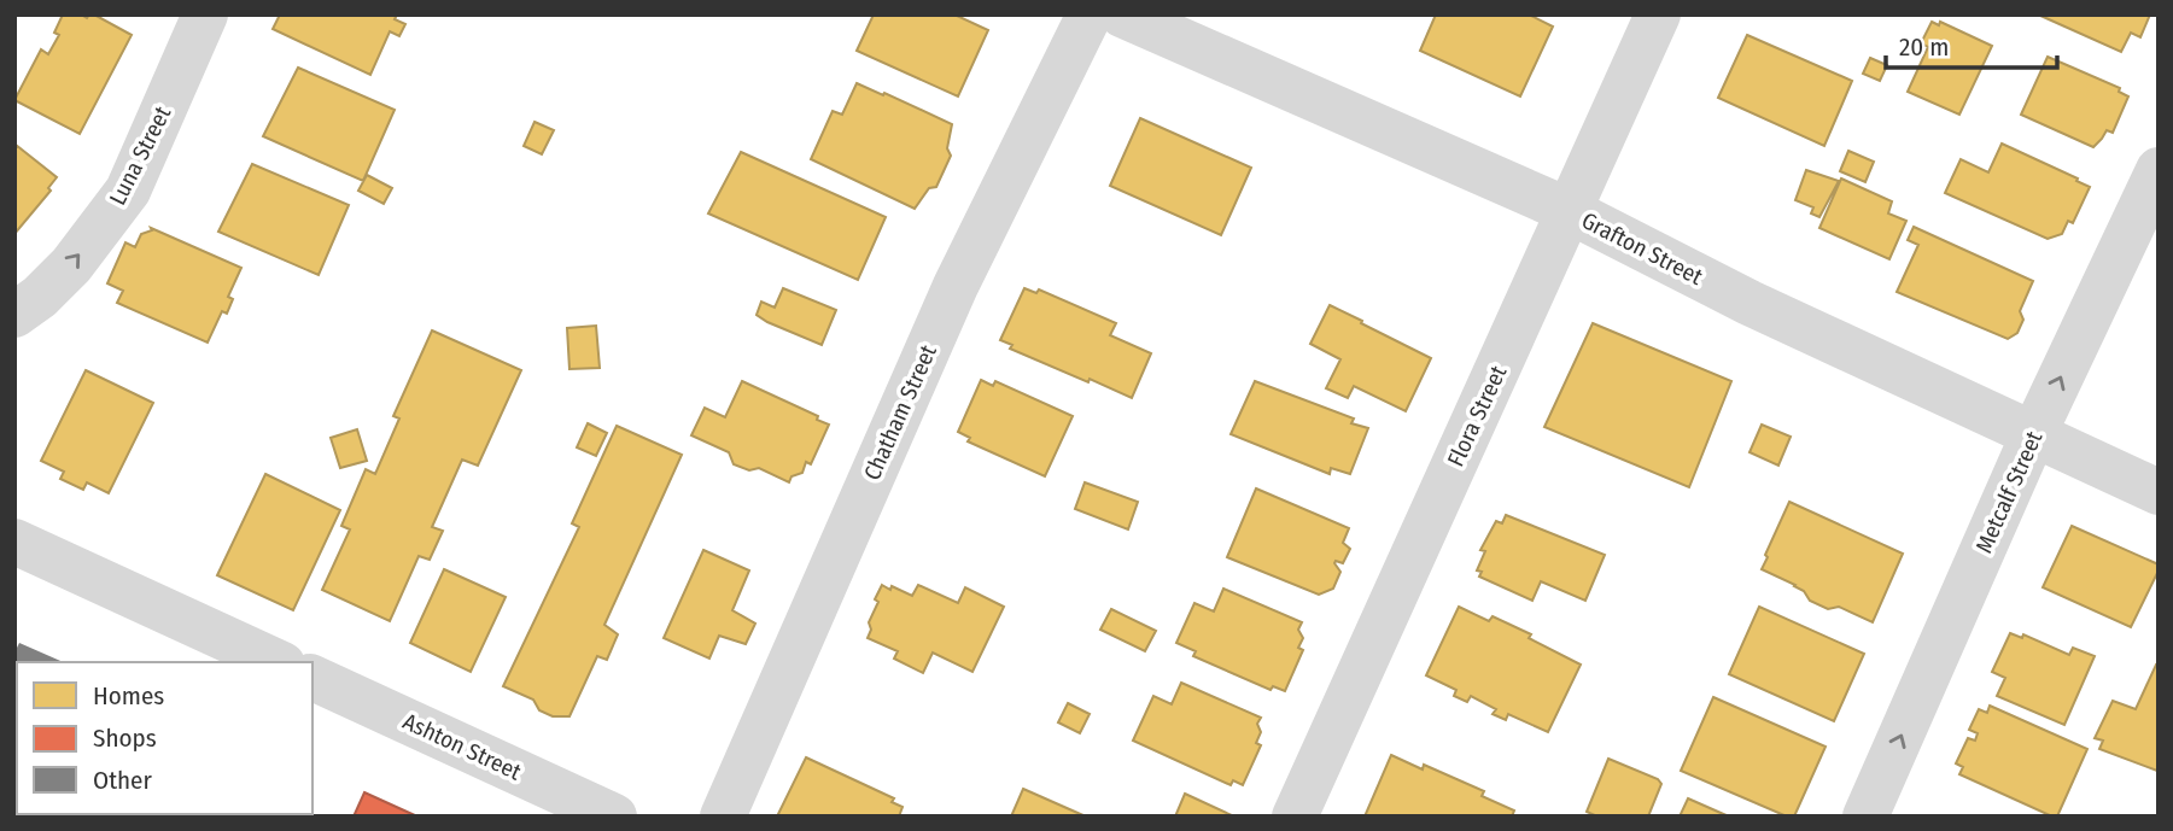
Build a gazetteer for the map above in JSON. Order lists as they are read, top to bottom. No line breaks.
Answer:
{"streets":{"street":["Luna Street","Grafton Street","Chatham Street","Flora Street","Metcalf Street","Ashton Street"]},"crossings":[["Grafton Street","Flora Street"],["Grafton Street","Metcalf Street"]],"one_way":["Luna Street","Metcalf Street"],"legend":["Homes","Shops","Other"],"scale_bar":"20 m"}
